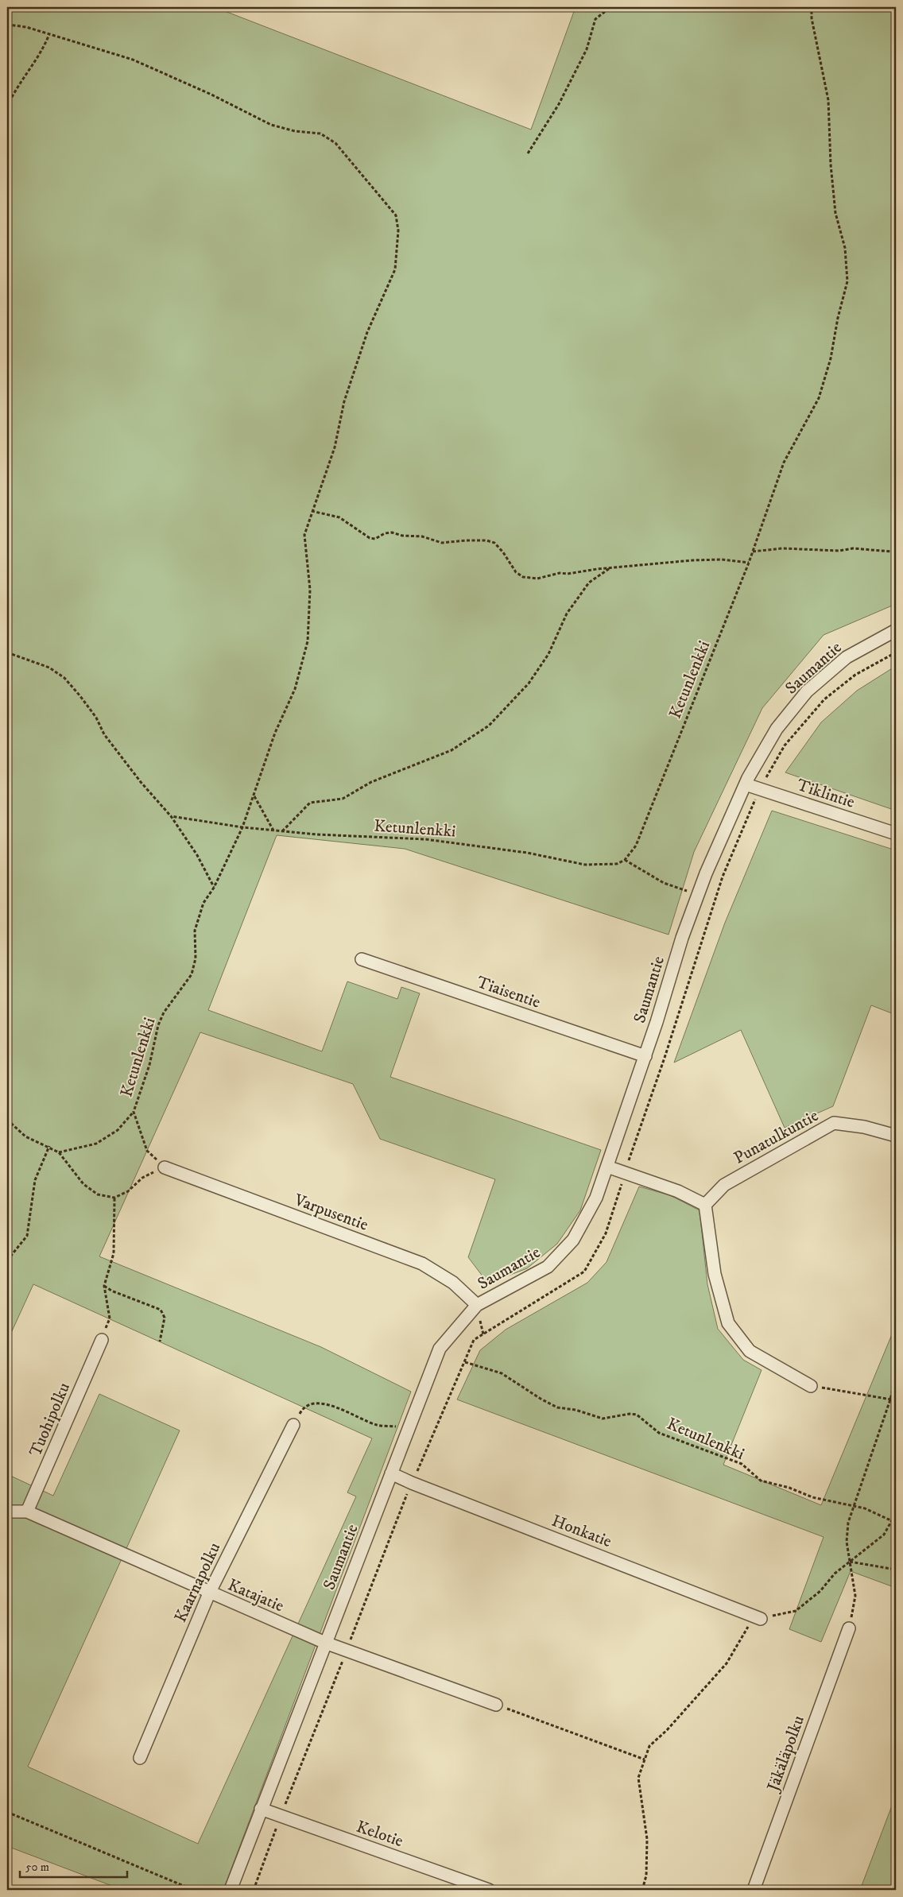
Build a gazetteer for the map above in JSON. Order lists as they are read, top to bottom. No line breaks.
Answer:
{"streets":{"street":["Saumantie","Tiklintie","Tiaisentie","Punatulkuntie","Varpusentie","Tuohipolku","Honkatie","Kaarnapolku","Katajatie","Jäkäläpolku","Kelotie"],"path":["Ketunlenkki"]},"crossings":[["Saumantie","Tiklintie"],["Saumantie","Tiaisentie"],["Saumantie","Varpusentie"],["Saumantie","Honkatie"],["Saumantie","Katajatie"],["Saumantie","Kelotie"],["Ketunlenkki","Varpusentie"],["Tuohipolku","Katajatie"],["Kaarnapolku","Katajatie"]],"scale_bar":"50 m"}
